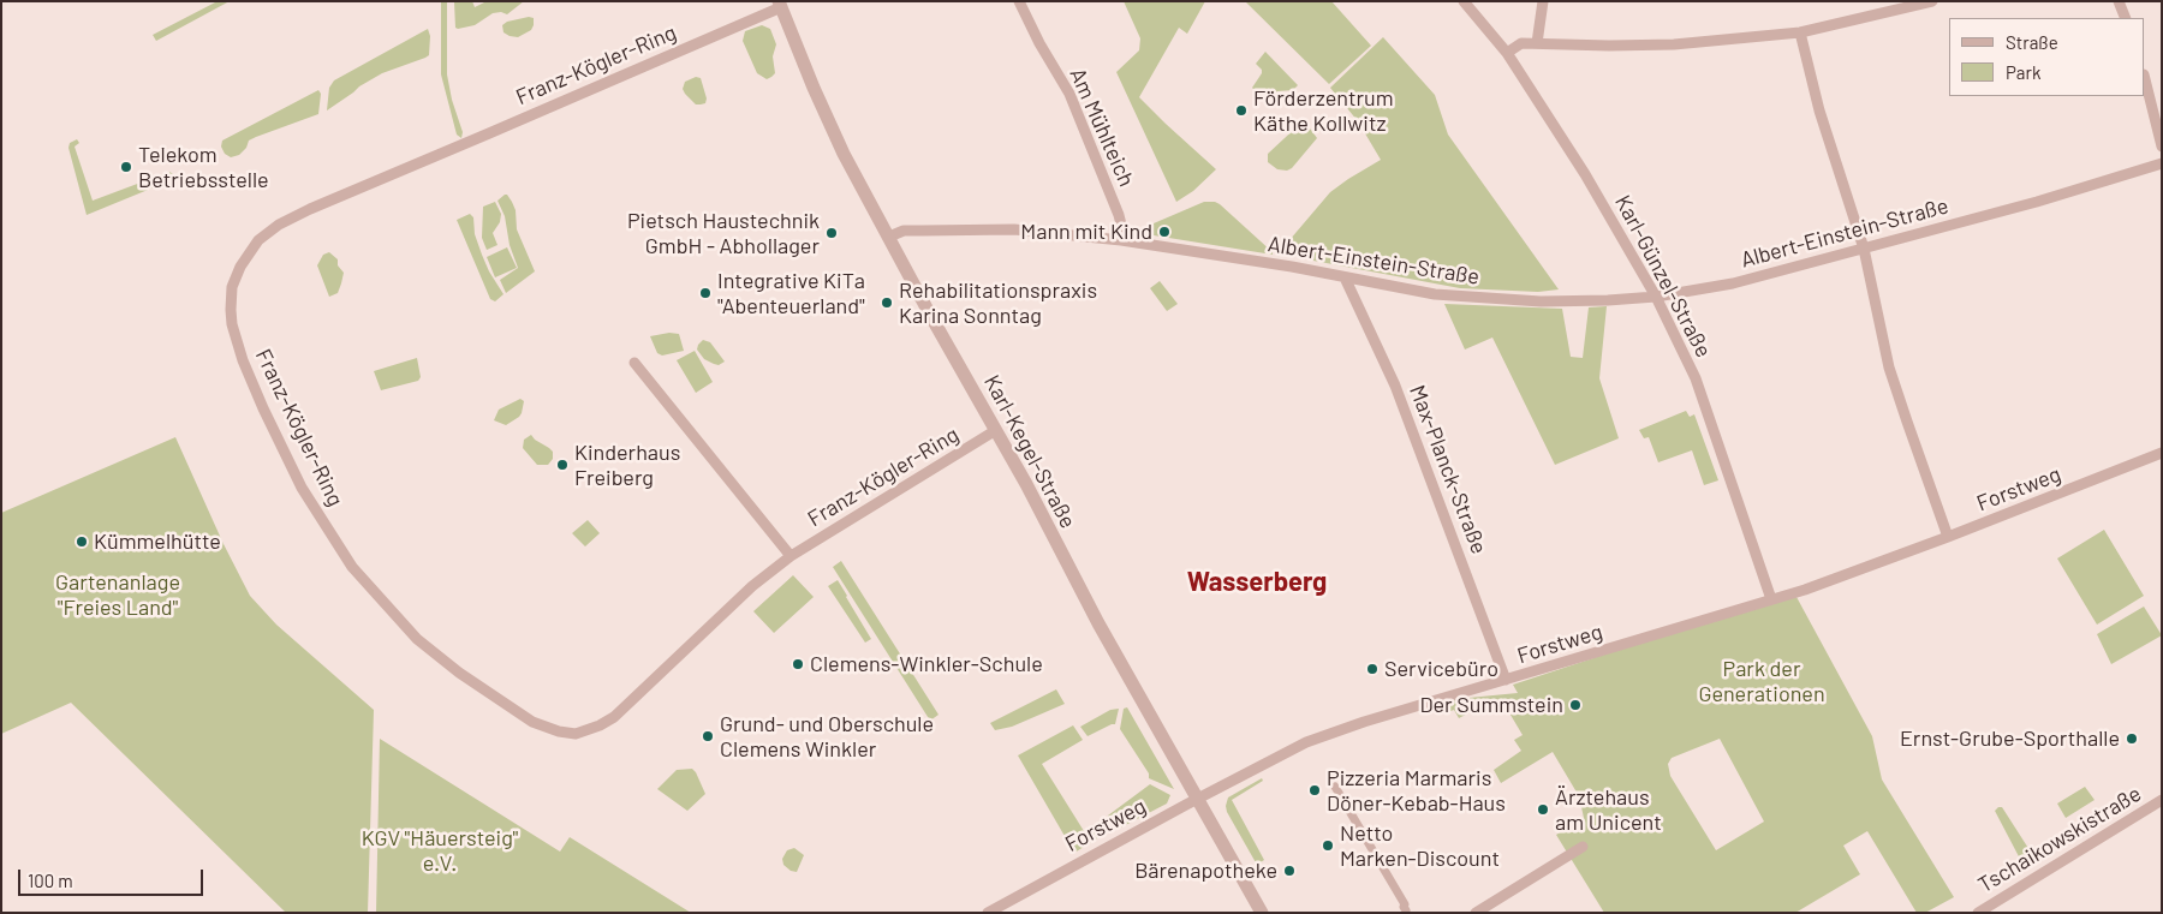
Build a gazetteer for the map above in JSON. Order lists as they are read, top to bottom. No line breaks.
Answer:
{"streets":{"street":["Franz-Kögler-Ring","Am Mühlteich","Albert-Einstein-Straße","Karl-Günzel-Straße","Karl-Kegel-Straße","Max-Planck-Straße","Forstweg","Tschaikowskistraße"]},"crossings":[["Franz-Kögler-Ring","Karl-Kegel-Straße"],["Am Mühlteich","Albert-Einstein-Straße"],["Albert-Einstein-Straße","Karl-Günzel-Straße"],["Albert-Einstein-Straße","Karl-Kegel-Straße"],["Albert-Einstein-Straße","Max-Planck-Straße"],["Karl-Günzel-Straße","Forstweg"],["Karl-Kegel-Straße","Forstweg"],["Max-Planck-Straße","Forstweg"]],"districts":["Wasserberg"],"parks":["Gartenanlage \"Freies Land\"","Park der Generationen","KGV \"Häuersteig\" e.V."],"places":["Förderzentrum Käthe Kollwitz","Telekom Betriebsstelle","Mann mit Kind","Pietsch Haustechnik GmbH - Abhollager","Integrative KiTa \"Abenteuerland\"","Rehabilitationspraxis Karina Sonntag","Kinderhaus Freiberg","Kümmelhütte","Clemens-Winkler-Schule","Servicebüro","Der Summstein","Grund- und Oberschule Clemens Winkler","Ernst-Grube-Sporthalle","Pizzeria Marmaris Döner-Kebab-Haus","Ärztehaus am Unicent","Netto Marken-Discount","Bärenapotheke"],"legend":["Straße","Park"],"scale_bar":"100 m"}
